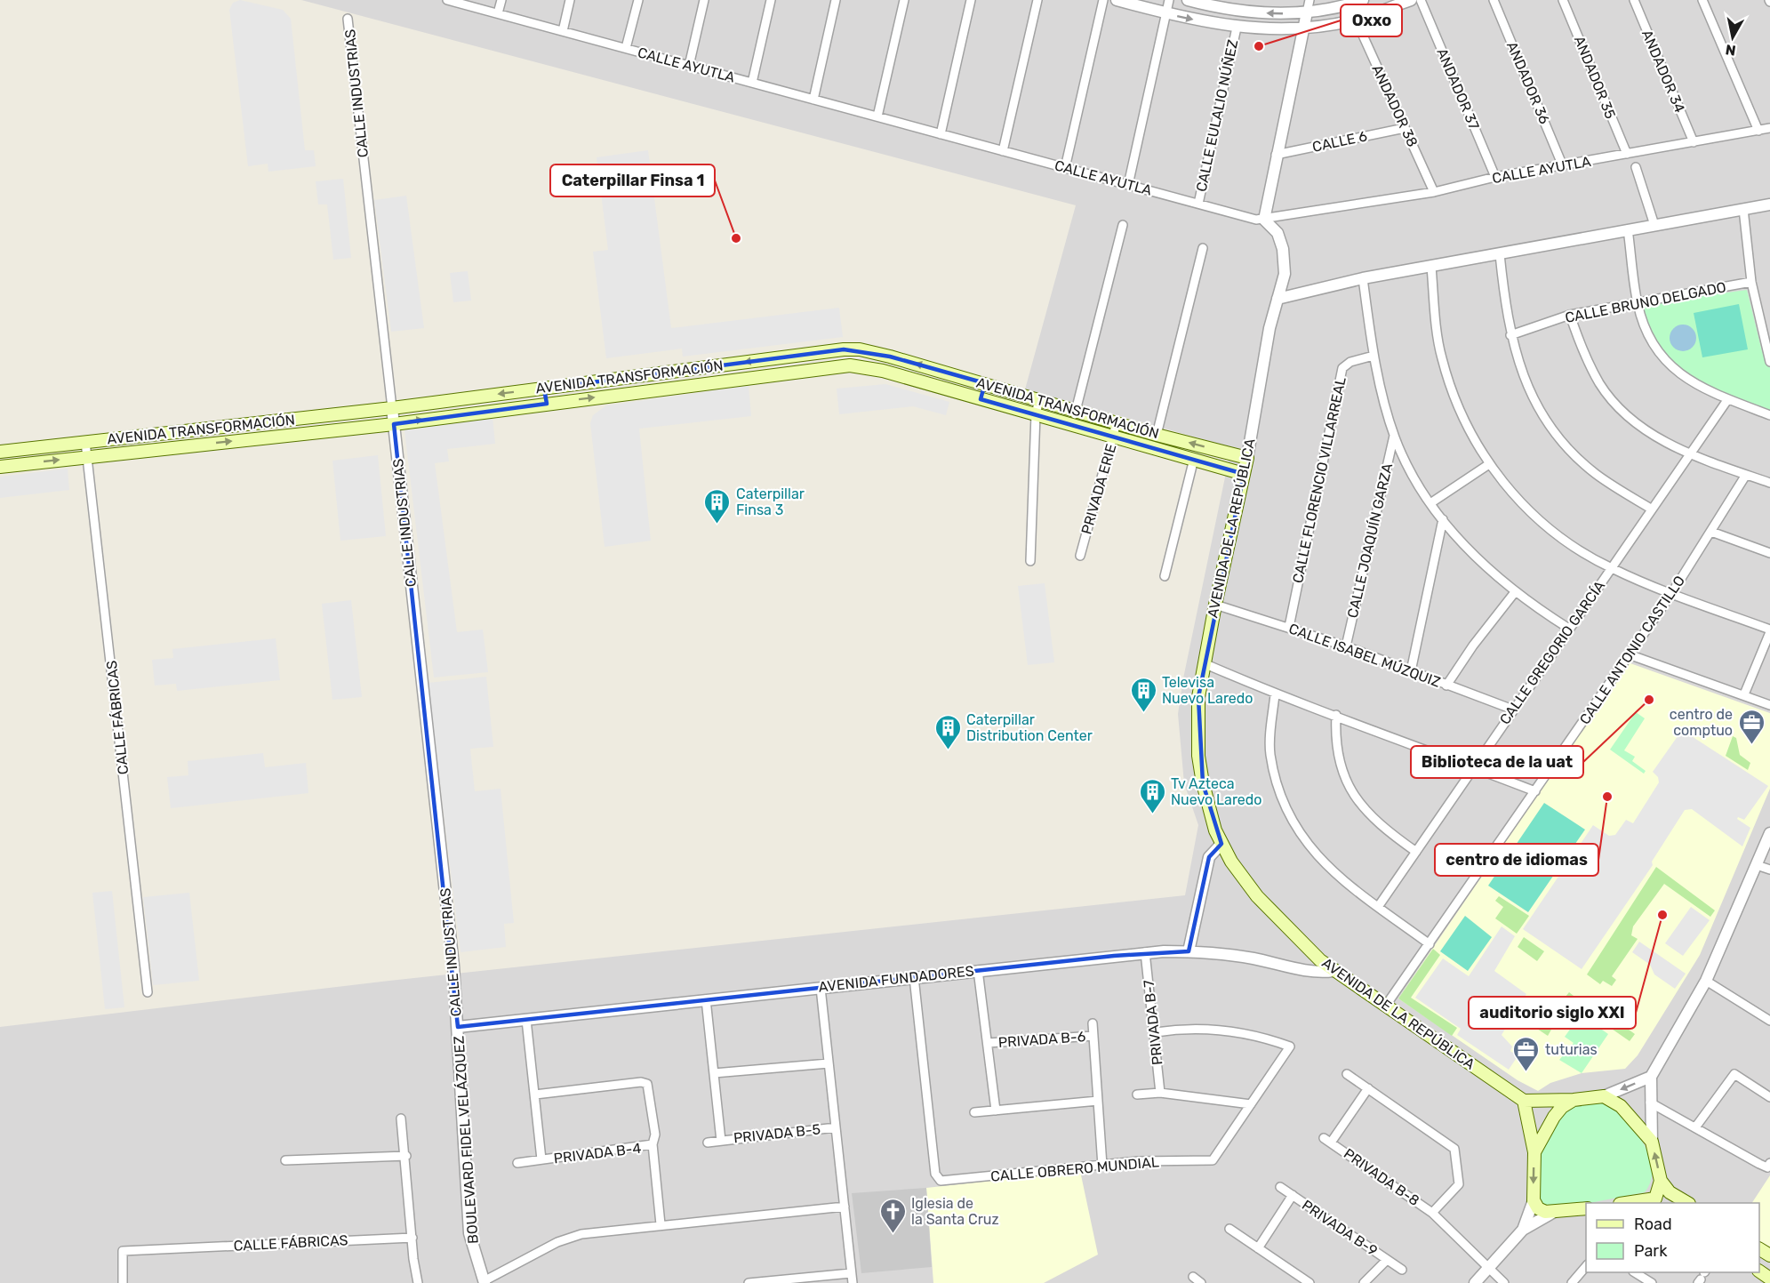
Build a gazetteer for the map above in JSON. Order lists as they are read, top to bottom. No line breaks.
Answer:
{"streets":{"main road":["AVENIDA TRANSFORMACIÓN","AVENIDA DE LA REPÚBLICA"],"street":["CALLE AYUTLA","ANDADOR 34","ANDADOR 35","ANDADOR 36","ANDADOR 37","CALLE INDUSTRIAS","ANDADOR 38","CALLE EULALIO NÚÑEZ","CALLE 6","CALLE BRUNO DELGADO","CALLE FLORENCIO VILLARREAL","PRIVADA ERIE","CALLE JOAQUÍN GARZA","CALLE ANTONIO CASTILLO","CALLE GREGORIO GARCÍA","CALLE ISABEL MÚZQUIZ","CALLE FÁBRICAS","AVENIDA FUNDADORES","PRIVADA B-7","PRIVADA B-6","PRIVADA B-5","BOULEVARD FIDEL VELÁZQUEZ","PRIVADA B-4","CALLE OBRERO MUNDIAL","PRIVADA B-8","PRIVADA B-9"]},"crossings":[["CALLE AYUTLA","ANDADOR 34"],["CALLE AYUTLA","ANDADOR 35"],["CALLE AYUTLA","ANDADOR 36"],["CALLE AYUTLA","ANDADOR 37"],["CALLE AYUTLA","ANDADOR 38"],["CALLE AYUTLA","CALLE EULALIO NÚÑEZ"],["CALLE AYUTLA","AVENIDA DE LA REPÚBLICA"],["CALLE INDUSTRIAS","AVENIDA TRANSFORMACIÓN"],["CALLE INDUSTRIAS","AVENIDA FUNDADORES"],["CALLE INDUSTRIAS","BOULEVARD FIDEL VELÁZQUEZ"],["ANDADOR 38","CALLE 6"],["AVENIDA TRANSFORMACIÓN","PRIVADA ERIE"],["AVENIDA TRANSFORMACIÓN","AVENIDA DE LA REPÚBLICA"],["AVENIDA TRANSFORMACIÓN","CALLE FÁBRICAS"],["CALLE FLORENCIO VILLARREAL","CALLE ISABEL MÚZQUIZ"],["AVENIDA DE LA REPÚBLICA","CALLE ANTONIO CASTILLO"],["AVENIDA DE LA REPÚBLICA","CALLE ISABEL MÚZQUIZ"],["AVENIDA DE LA REPÚBLICA","AVENIDA FUNDADORES"],["CALLE JOAQUÍN GARZA","CALLE ISABEL MÚZQUIZ"],["CALLE GREGORIO GARCÍA","CALLE ISABEL MÚZQUIZ"],["AVENIDA FUNDADORES","PRIVADA B-7"],["AVENIDA FUNDADORES","PRIVADA B-6"],["AVENIDA FUNDADORES","PRIVADA B-5"],["AVENIDA FUNDADORES","BOULEVARD FIDEL VELÁZQUEZ"],["AVENIDA FUNDADORES","PRIVADA B-4"],["AVENIDA FUNDADORES","CALLE OBRERO MUNDIAL"],["PRIVADA B-6","CALLE OBRERO MUNDIAL"]],"places":{"other":["Oxxo","Caterpillar Finsa 1","Biblioteca de la uat","centro de idiomas","auditorio siglo XXI"],"building":["Caterpillar Finsa 3","Televisa Nuevo Laredo","Caterpillar Distribution Center","Tv Azteca Nuevo Laredo"],"office":["centro de comptuo","tuturias"],"church":["Iglesia de la Santa Cruz"]},"legend":["Road","Park"],"north":"bottom"}
